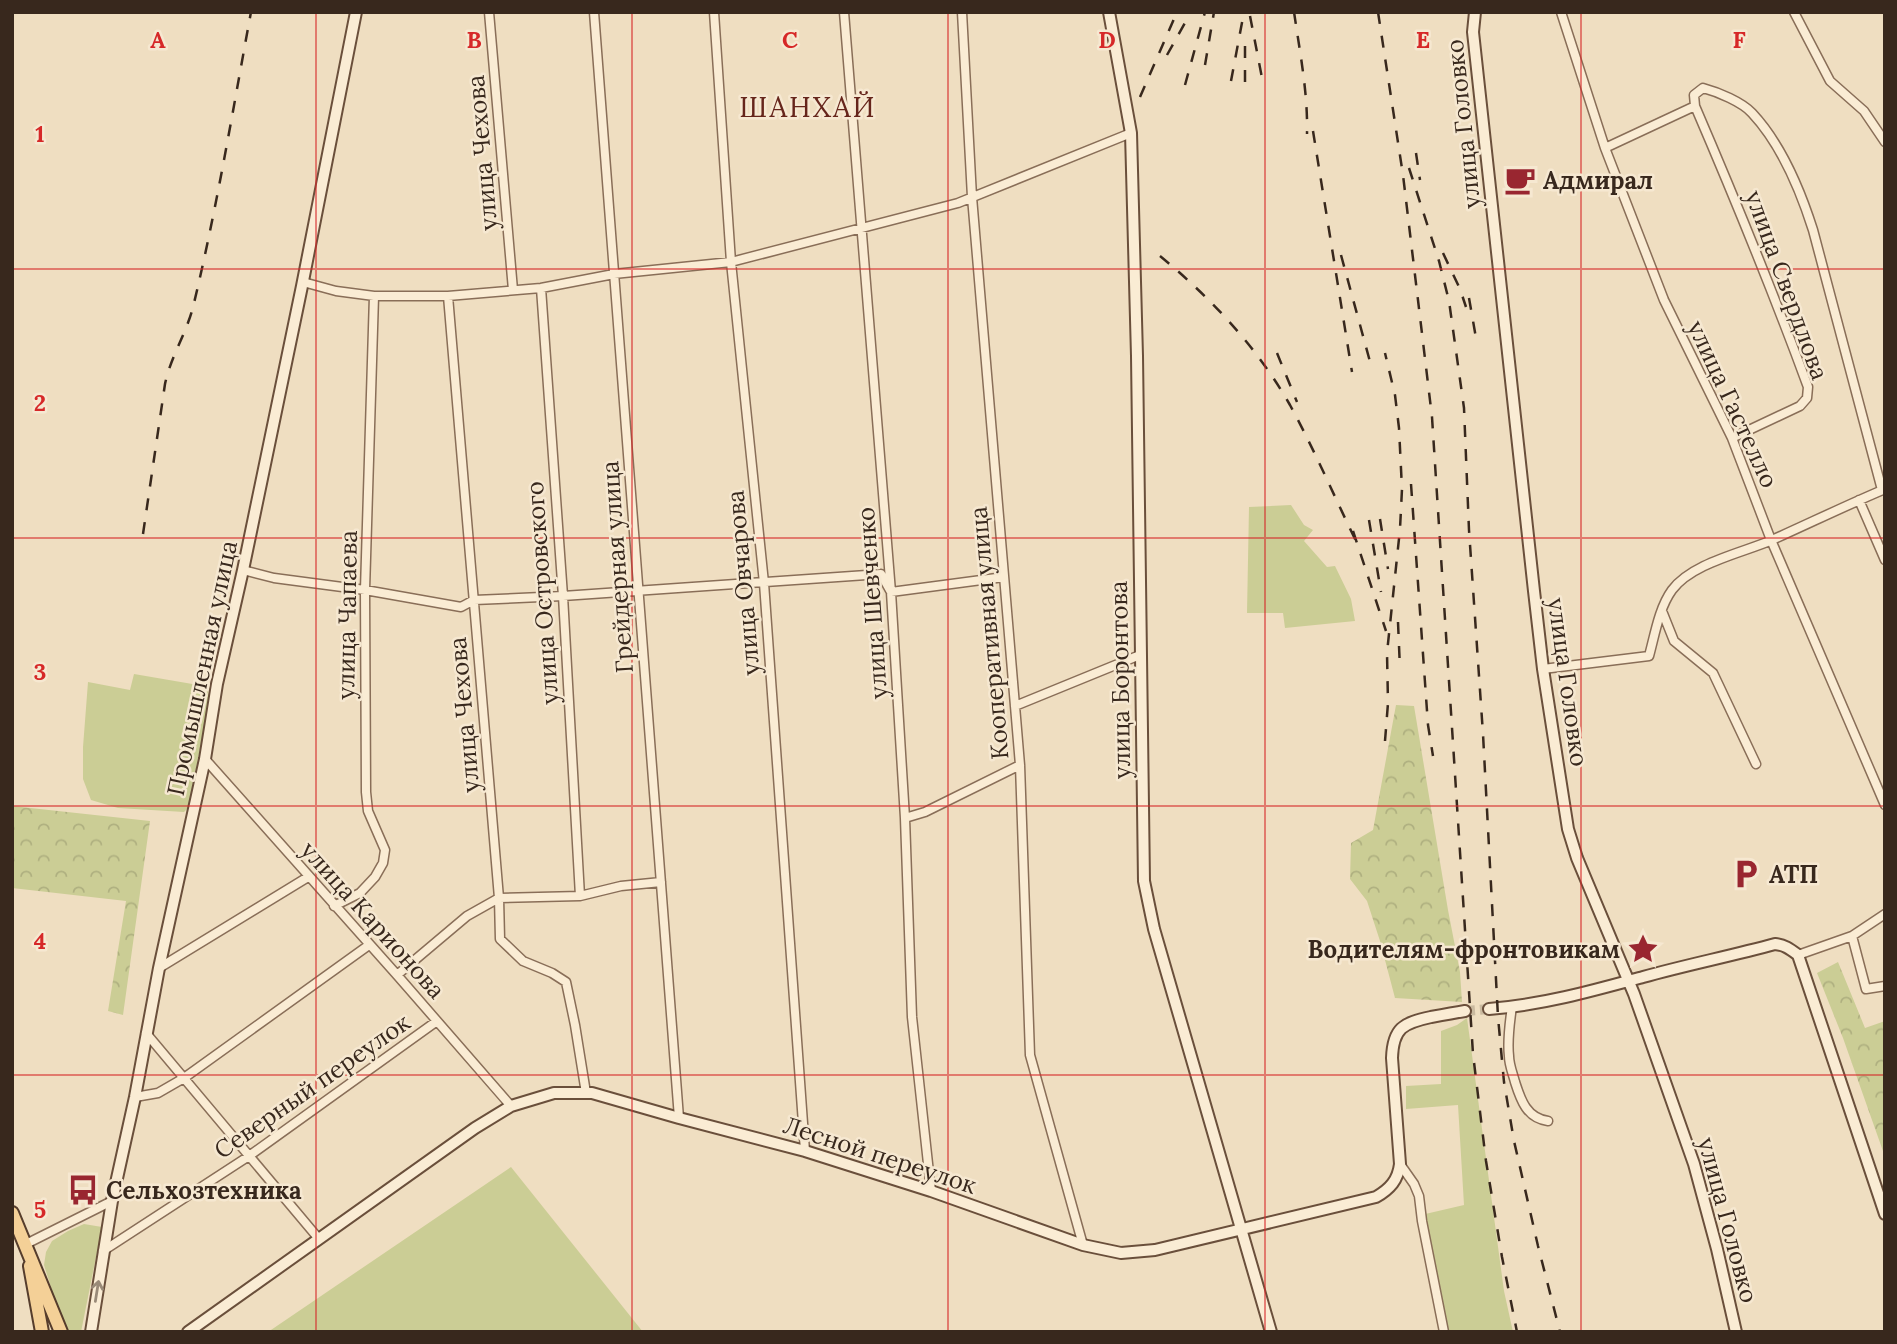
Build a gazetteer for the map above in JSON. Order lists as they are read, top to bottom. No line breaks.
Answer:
{"streets":{"street":["улица Головко","улица Чехова","улица Свердлова","улица Гастелло","Грейдерная улица","улица Овчарова","улица Островского","улица Шевченко","улица Чапаева","Кооперативная улица","Промышленная улица","улица Боронтова","улица Карионова","Северный переулок","Лесной переулок"]},"crossings":[["улица Чехова","Северный переулок"],["улица Чехова","Лесной переулок"],["улица Свердлова","улица Гастелло"],["Грейдерная улица","Северный переулок"],["Грейдерная улица","Лесной переулок"],["улица Овчарова","Лесной переулок"],["улица Островского","Северный переулок"],["улица Шевченко","Лесной переулок"],["улица Чапаева","улица Карионова"],["Кооперативная улица","Лесной переулок"],["Промышленная улица","улица Карионова"],["Промышленная улица","Северный переулок"],["улица Боронтова","Лесной переулок"],["улица Карионова","Северный переулок"],["улица Карионова","Лесной переулок"]],"districts":["ШАНХАЙ"],"places":{"cafe":["Адмирал"],"parking":["АТП"],"place":["Водителям-фронтовикам"],"bus stop":["Сельхозтехника"]},"grid":{"columns":["A","B","C","D","E","F"],"rows":["1","2","3","4","5"]}}
